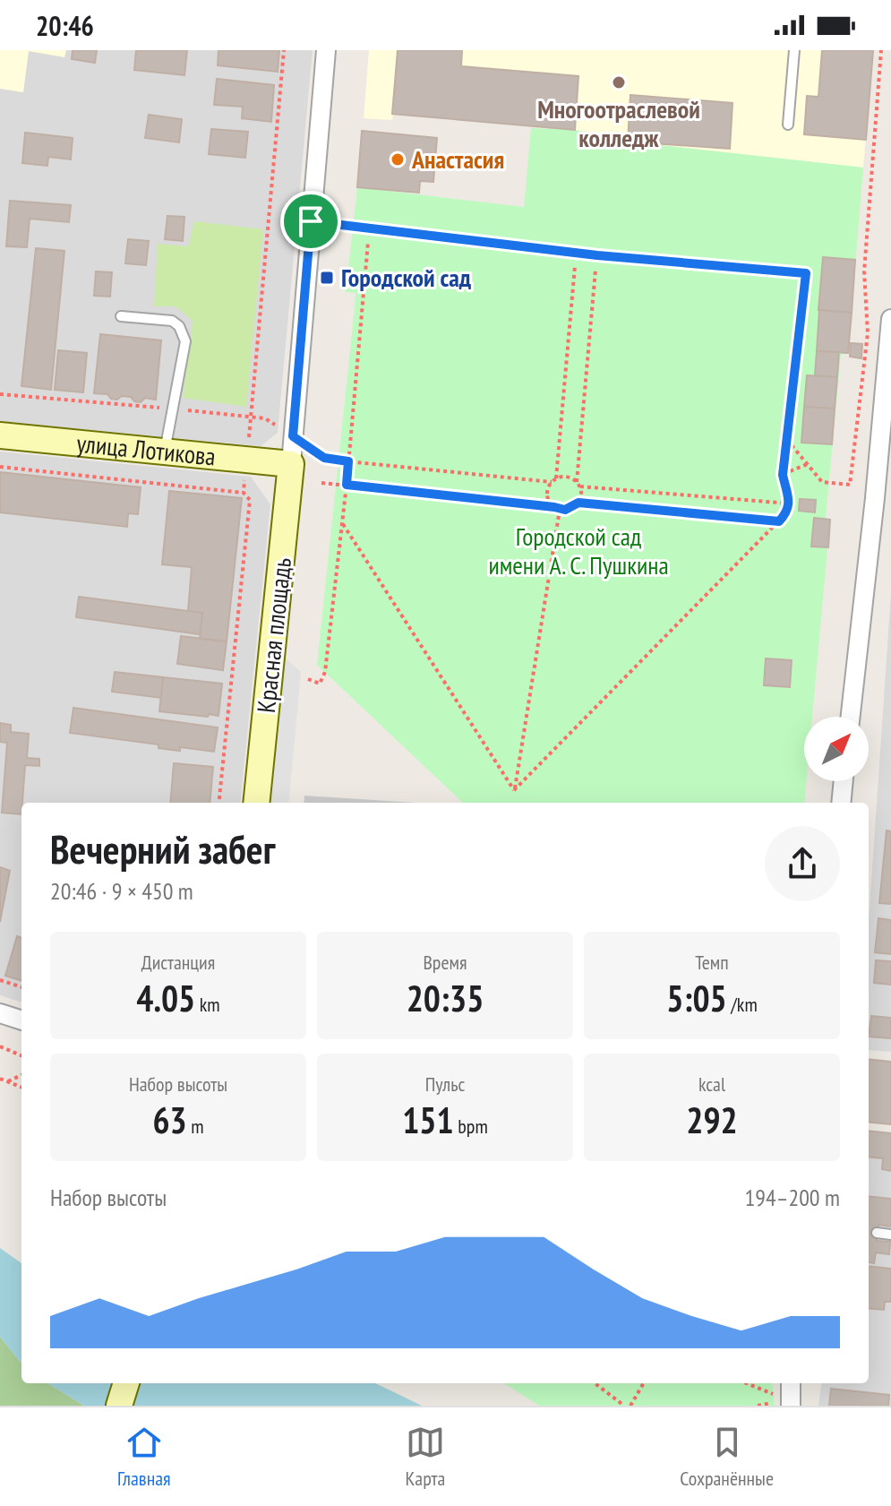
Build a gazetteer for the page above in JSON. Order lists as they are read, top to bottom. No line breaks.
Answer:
{"streets":{"main road":["улица Лотикова","Красная площадь"]},"crossings":[["улица Лотикова","Красная площадь"]],"parks":["Городской сад имени А. С. Пушкина"],"places":{"other":["Многоотраслевой колледж","Анастасия"],"transit":["Городской сад"]},"north":"top right","page":{"status":"20:46","heading":["Вечерний забег","20:46 · 9 × 450 m"],"stats":[["Дистанция","4.05 km"],["Время","20:35"],["Темп","5:05 /km"],["Набор высоты","63 m"],["Пульс","151 bpm"],["kcal","292"]],"chart":["Набор высоты","194–200 m"],"tabs":["Главная","Карта","Сохранённые"]}}
